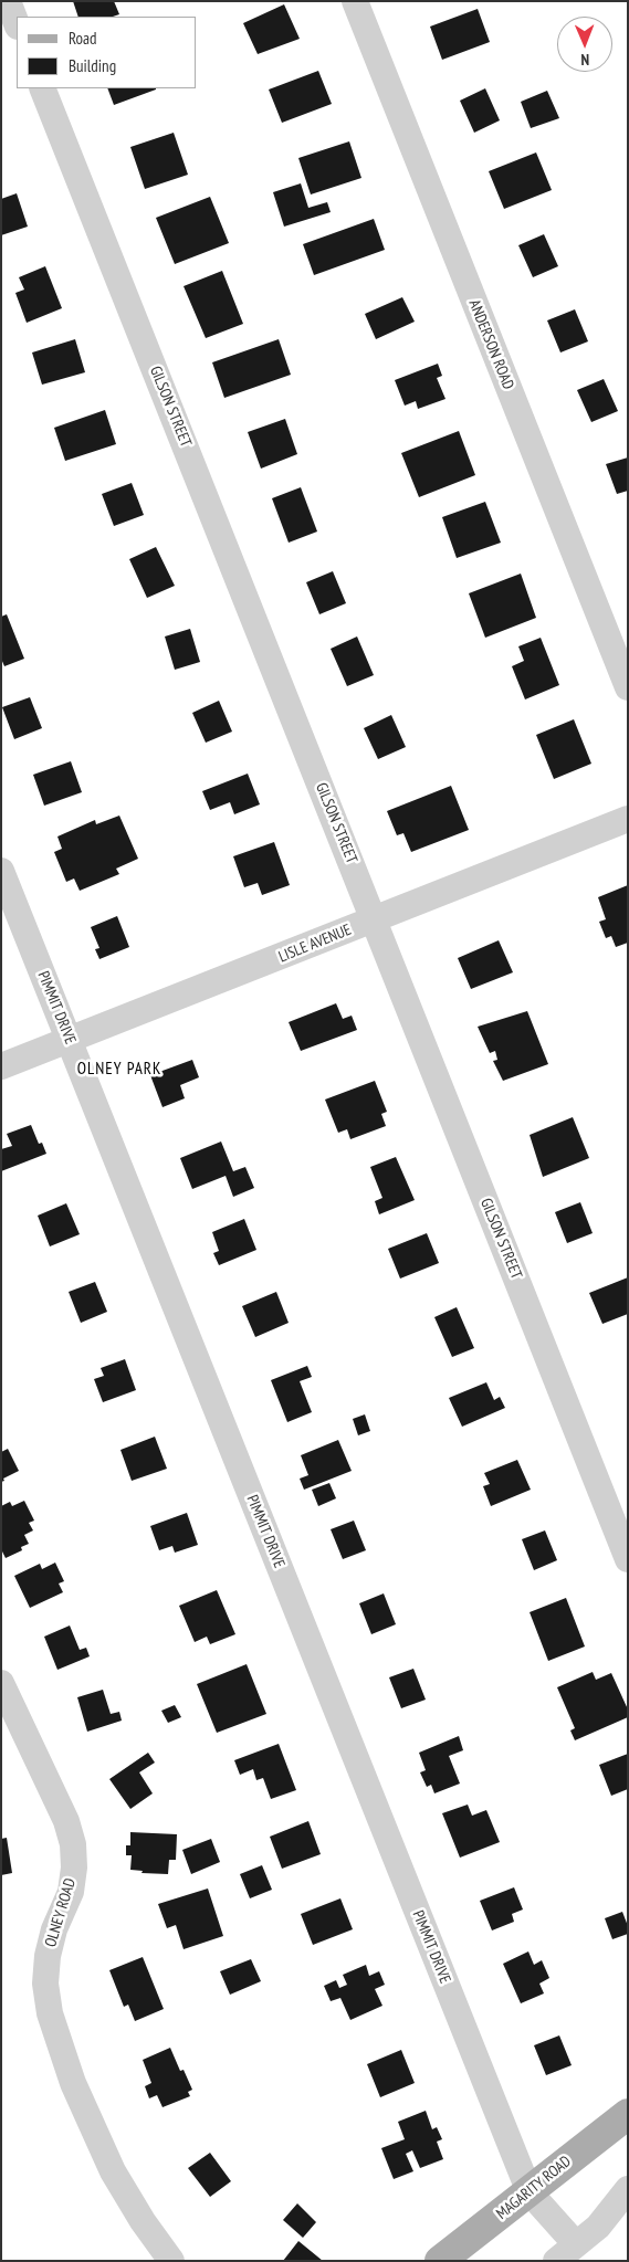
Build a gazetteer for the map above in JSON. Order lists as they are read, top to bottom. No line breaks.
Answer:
{"streets":{"main road":["MAGARITY ROAD"],"street":["ANDERSON ROAD","GILSON STREET","LISLE AVENUE","PIMMIT DRIVE","OLNEY ROAD"]},"crossings":[["GILSON STREET","LISLE AVENUE"],["LISLE AVENUE","PIMMIT DRIVE"],["PIMMIT DRIVE","MAGARITY ROAD"]],"districts":["OLNEY PARK"],"legend":["Road","Building"],"north":"bottom"}
